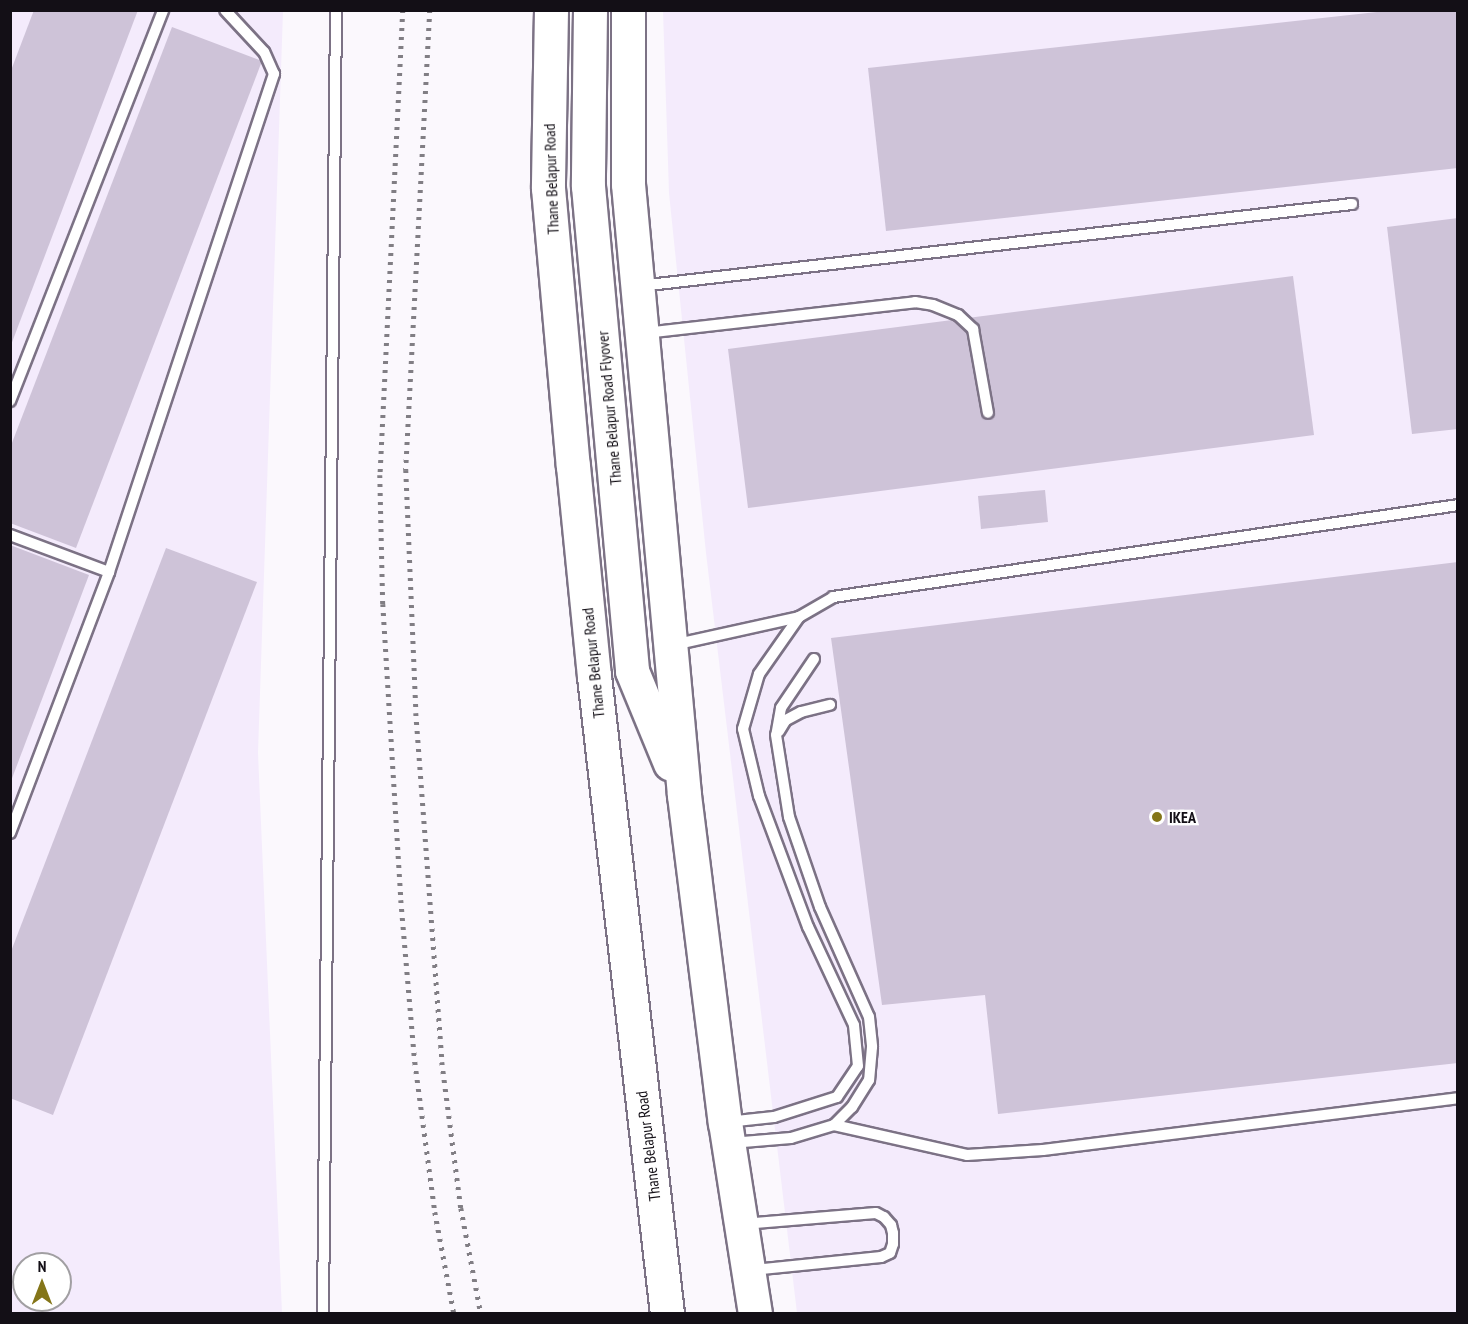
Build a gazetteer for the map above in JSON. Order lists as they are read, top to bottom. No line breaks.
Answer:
{"streets":{"main road":["Thane Belapur Road","Thane Belapur Road Flyover"]},"places":["IKEA"],"north":"top"}
